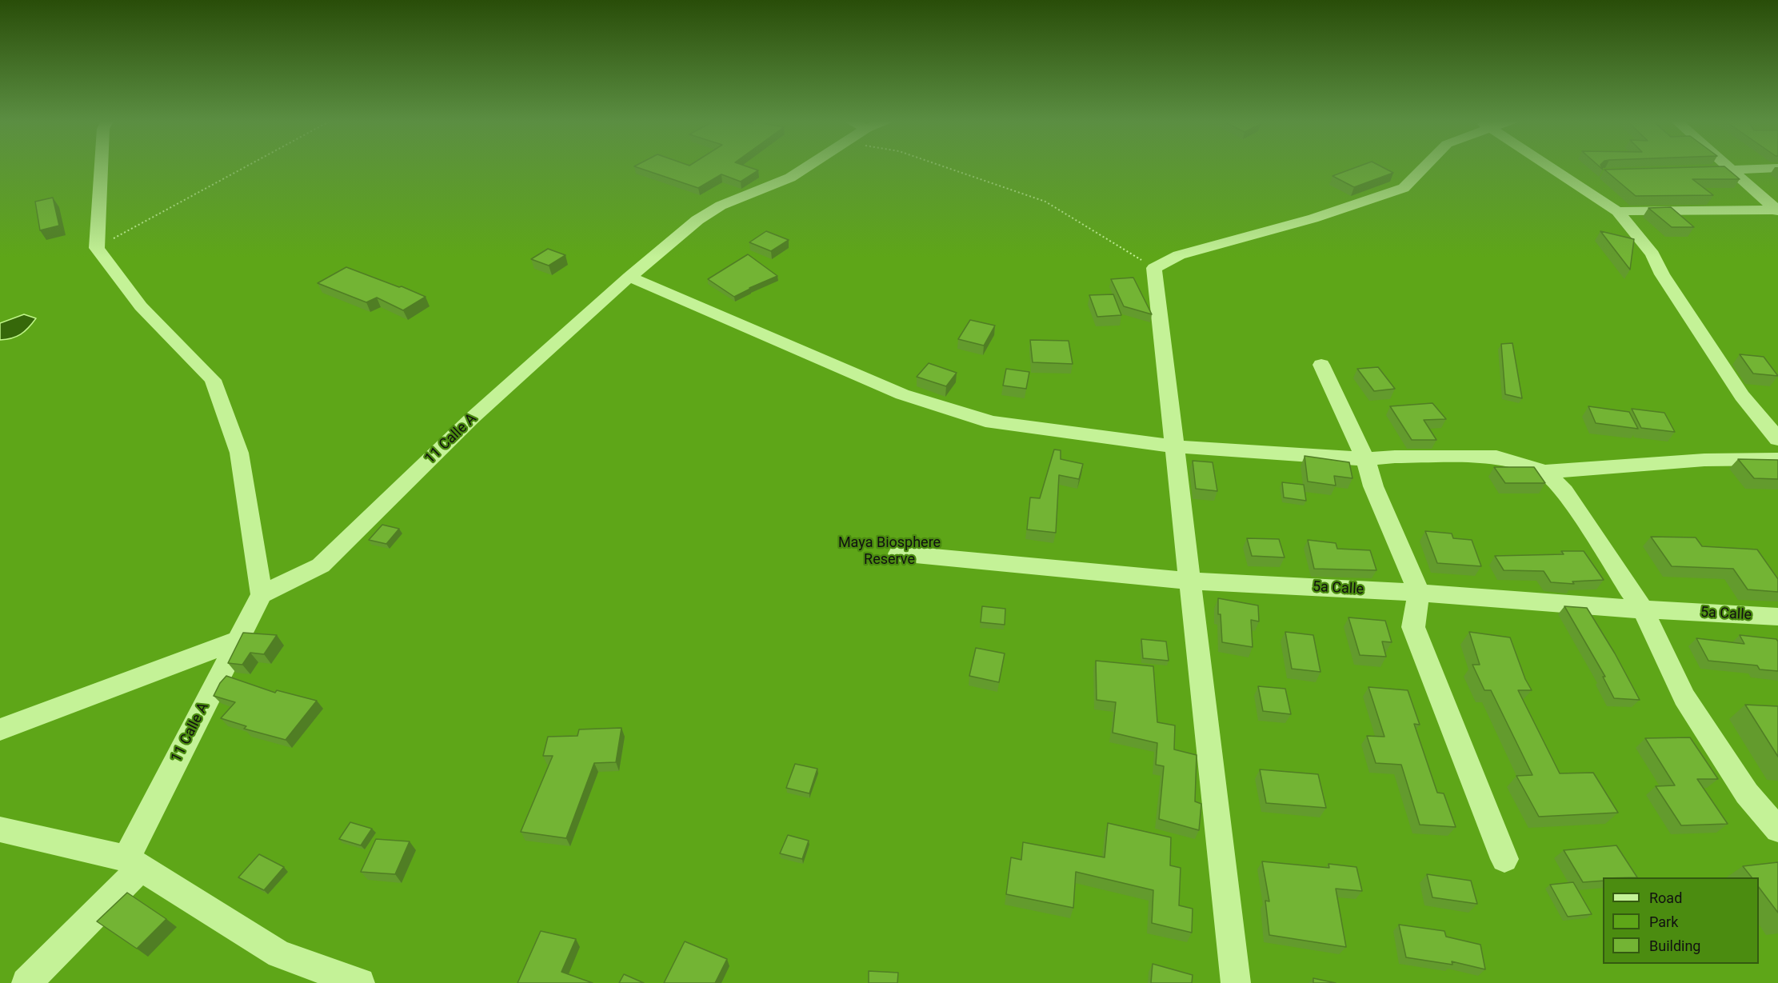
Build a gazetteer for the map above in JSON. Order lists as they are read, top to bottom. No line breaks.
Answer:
{"streets":{"street":["11 Calle A","5a Calle"]},"parks":["Maya Biosphere Reserve"],"legend":["Road","Park","Building"]}
